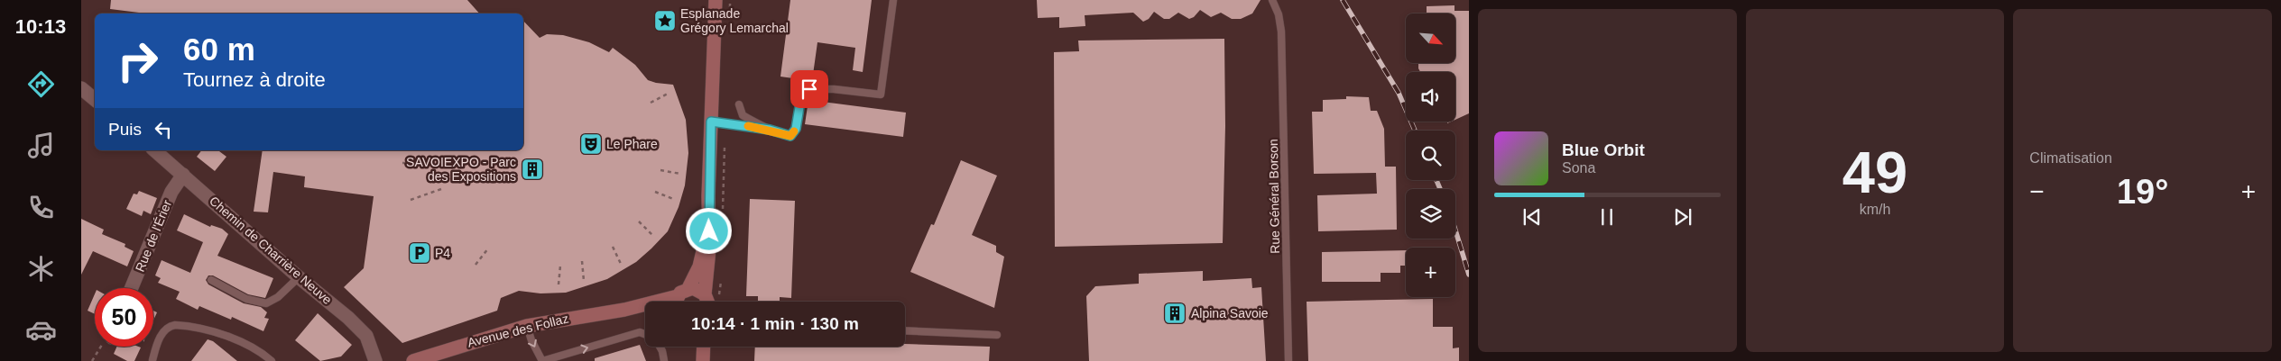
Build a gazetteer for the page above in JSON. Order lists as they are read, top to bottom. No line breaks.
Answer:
{"streets":{"main road":["Avenue des Follaz"],"street":["Rue de l'Érier","Chemin de Charrière Neuve"],"lane":["Rue Général Borson"]},"crossings":[["Rue de l'Érier","Chemin de Charrière Neuve"]],"places":{"place":["Esplanade Grégory Lemarchal"],"theatre":["Le Phare"],"building":["SAVOIEXPO - Parc des Expositions","Alpina Savoie"],"parking":["P4"]},"north":"bottom right","page":{"tabs":"10:13","tile":[["49","km/h"],"Climatisation"],"map_buttons":"+","turn":["60 m","Tournez à droite"],"then":"Puis","song":["Blue Orbit","Sona"],"heat":["−","19°","+"],"limit":"50","trip":"10:14 · 1 min · 130 m"}}
